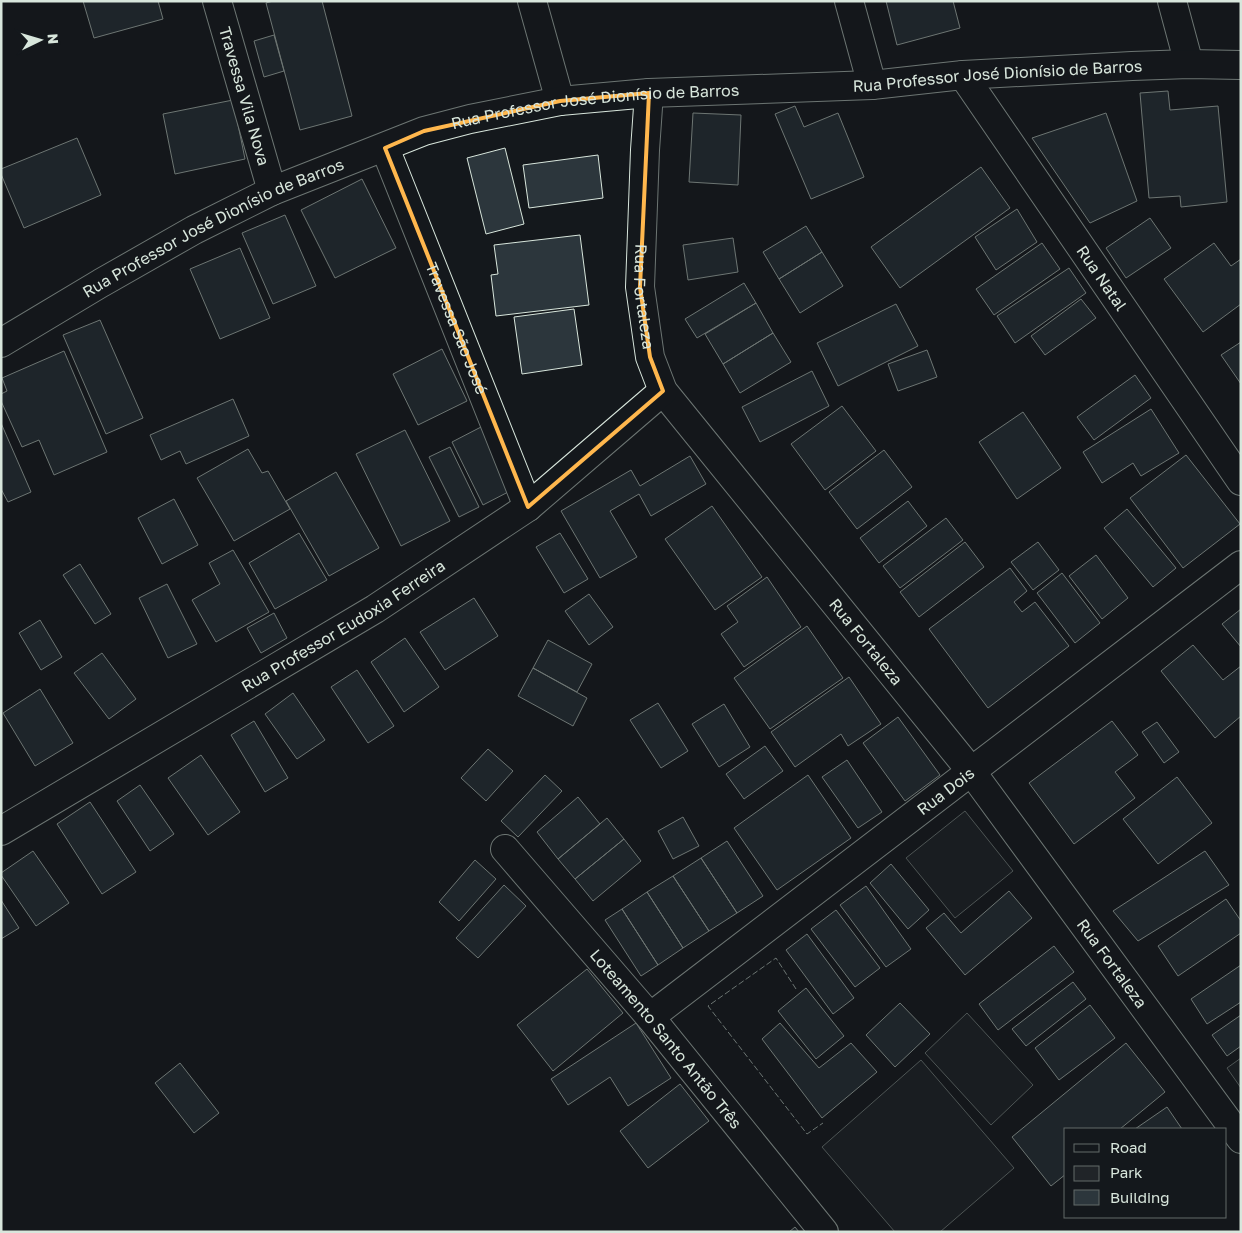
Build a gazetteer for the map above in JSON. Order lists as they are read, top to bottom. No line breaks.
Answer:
{"streets":{"street":["Rua Professor José Dionísio de Barros","Travessa Vila Nova","Rua Natal","Rua Fortaleza","Travessa São José","Rua Professor Eudoxia Ferreira","Rua Dois","Loteamento Santo Antão Três"]},"crossings":[["Rua Professor José Dionísio de Barros","Travessa Vila Nova"],["Rua Professor José Dionísio de Barros","Rua Natal"],["Rua Professor José Dionísio de Barros","Rua Fortaleza"],["Rua Professor José Dionísio de Barros","Travessa São José"],["Rua Fortaleza","Rua Professor Eudoxia Ferreira"],["Rua Fortaleza","Rua Dois"],["Travessa São José","Rua Professor Eudoxia Ferreira"],["Rua Dois","Loteamento Santo Antão Três"]],"legend":["Road","Park","Building"],"north":"right"}
